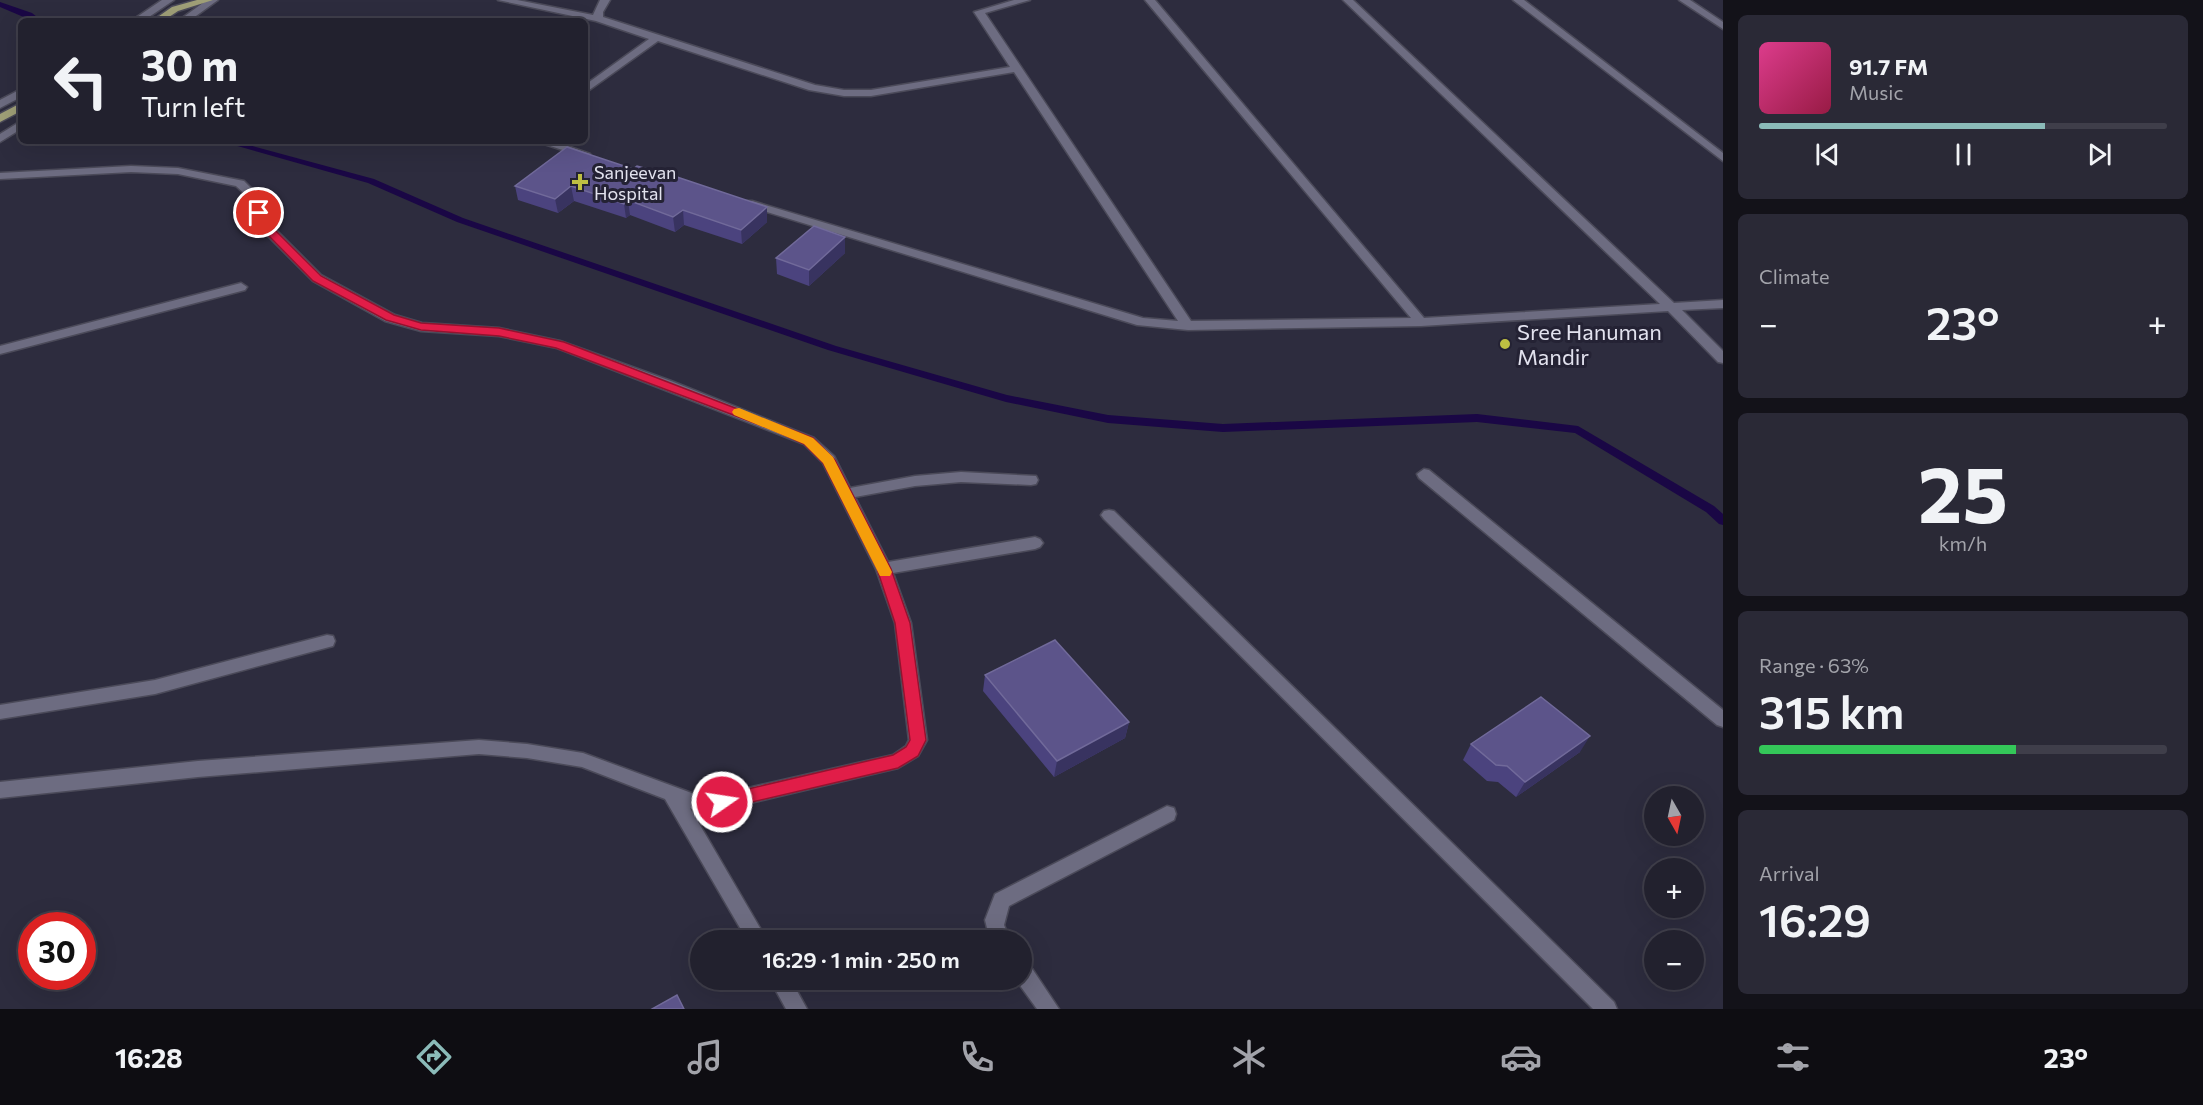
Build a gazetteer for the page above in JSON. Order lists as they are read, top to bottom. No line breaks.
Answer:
{"places":{"health":["Sanjeevan Hospital"],"other":["Sree Hanuman Mandir"]},"north":"bottom","page":{"turn":["30 m","Turn left"],"song":["91.7 FM","Music"],"tile":["Climate",["25","km/h"],["Range · 63%","315 km"],["Arrival","16:29"]],"heat":["−","23°","+"],"map_buttons":["+","−"],"limit":"30","trip":"16:29 · 1 min · 250 m","tabs":["16:28","23°"]}}
